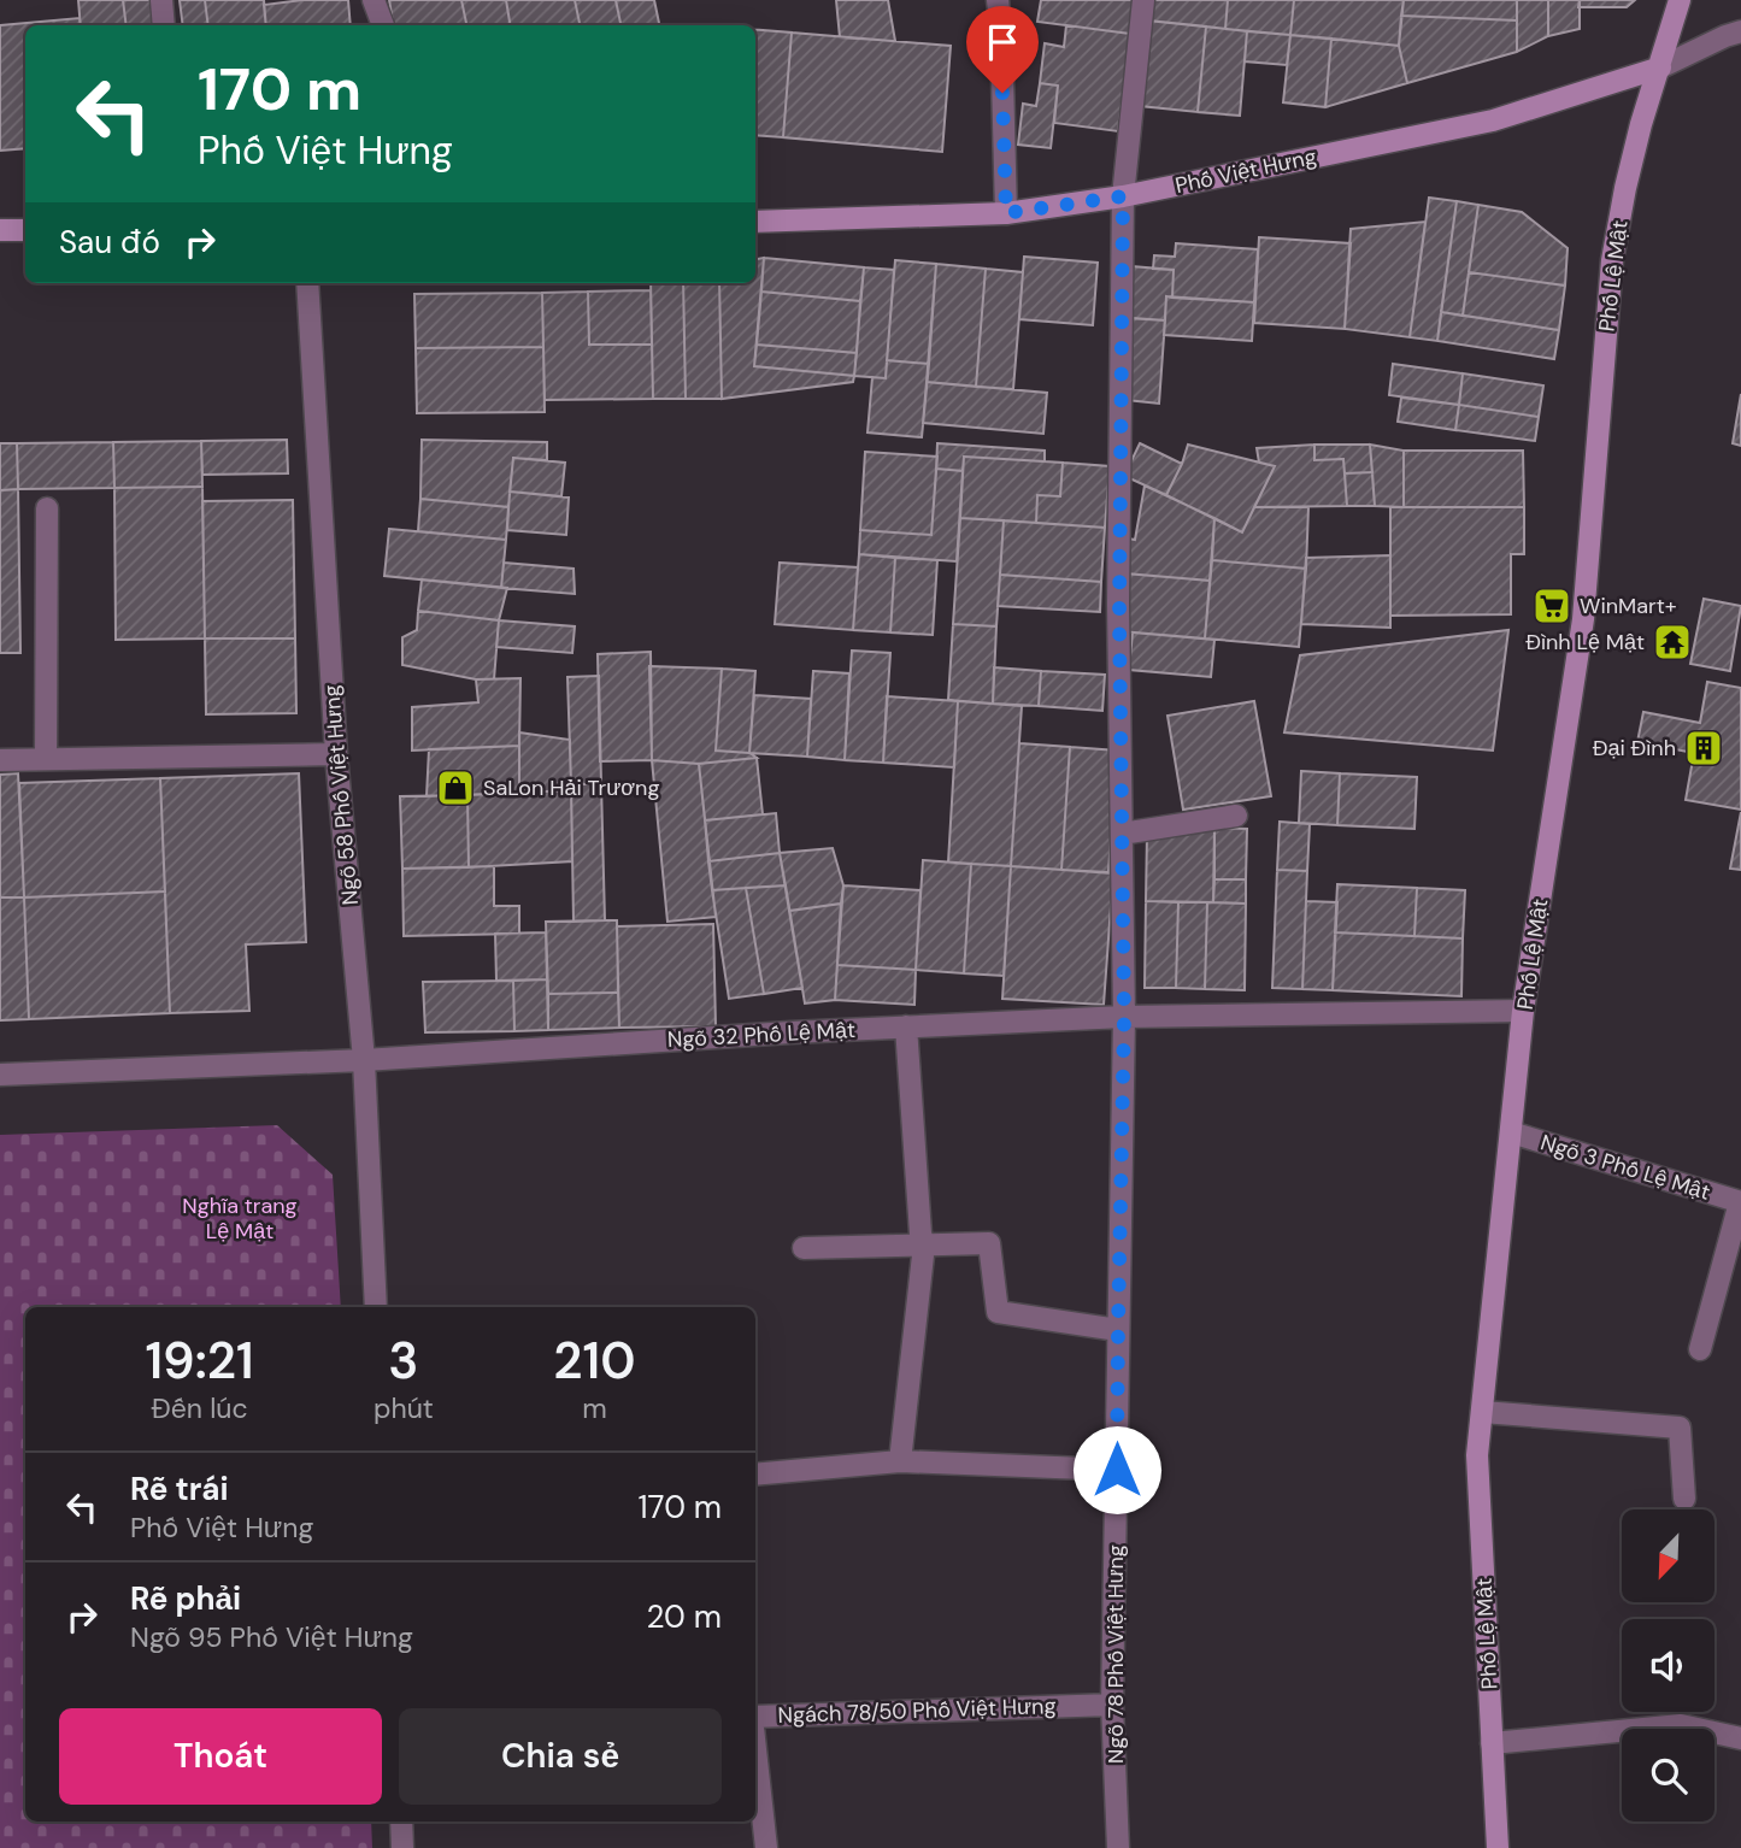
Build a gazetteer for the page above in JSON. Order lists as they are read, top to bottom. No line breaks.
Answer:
{"streets":{"street":["Phố Việt Hưng","Phố Lệ Mật","Ngõ 58 Phố Việt Hưng","Ngõ 32 Phố Lệ Mật","Ngõ 3 Phố Lệ Mật","Ngõ 78 Phố Việt Hưng","Ngách 78/50 Phố Việt Hưng"]},"crossings":[["Phố Việt Hưng","Phố Lệ Mật"],["Phố Việt Hưng","Ngõ 78 Phố Việt Hưng"],["Phố Lệ Mật","Ngõ 32 Phố Lệ Mật"],["Phố Lệ Mật","Ngõ 3 Phố Lệ Mật"],["Ngõ 58 Phố Việt Hưng","Ngõ 32 Phố Lệ Mật"],["Ngõ 32 Phố Lệ Mật","Ngõ 78 Phố Việt Hưng"],["Ngõ 78 Phố Việt Hưng","Ngách 78/50 Phố Việt Hưng"]],"parks":["Nghĩa trang Lệ Mật"],"places":{"supermarket":["WinMart+"],"temple":["Đình Lệ Mật"],"building":["Đại Đình"],"shop":["SaLon Hải Trương"]},"north":"bottom left","page":{"turn":["170 m","Phố Việt Hưng"],"then":"Sau đó","eta":["19:21","Đến lúc","3","phút","210","m"],"list":[{"name":"Rẽ trái","note":"Phố Việt Hưng","value":"170 m"},{"name":"Rẽ phải","note":"Ngõ 95 Phố Việt Hưng","value":"20 m"}],"buttons":["Thoát","Chia sẻ"]}}
